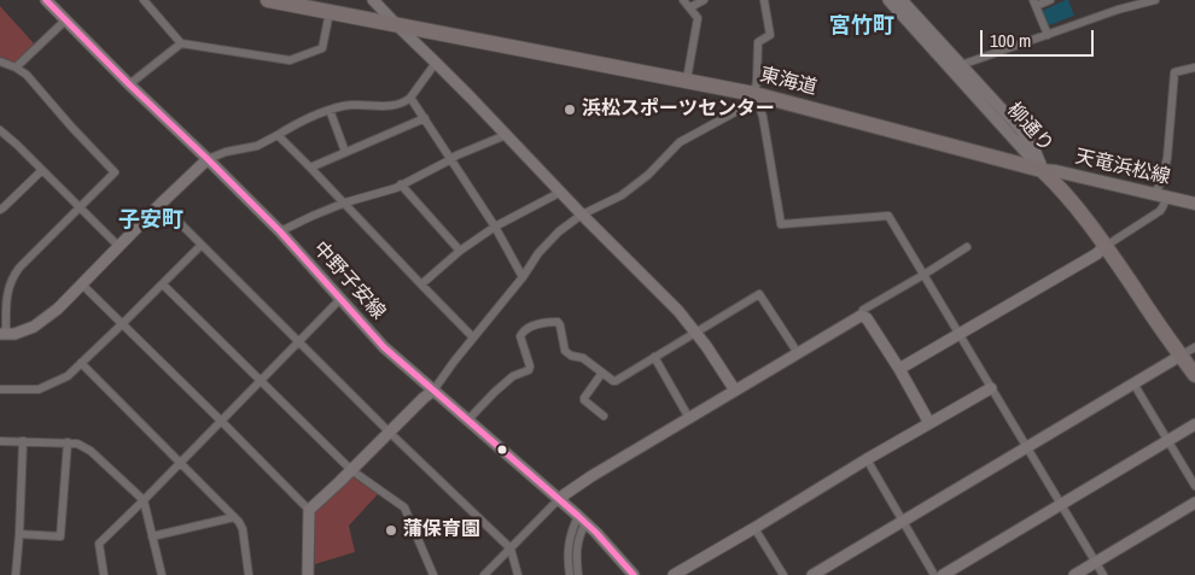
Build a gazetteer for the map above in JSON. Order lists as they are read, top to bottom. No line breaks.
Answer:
{"streets":{"highway":["東海道"],"main road":["天竜浜松線"],"street":["柳通り","中野子安線"]},"crossings":[["東海道","柳通り"],["東海道","天竜浜松線"],["柳通り","天竜浜松線"]],"districts":["宮竹町","子安町"],"places":["浜松スポーツセンター","蒲保育園"],"scale_bar":"100 m"}
